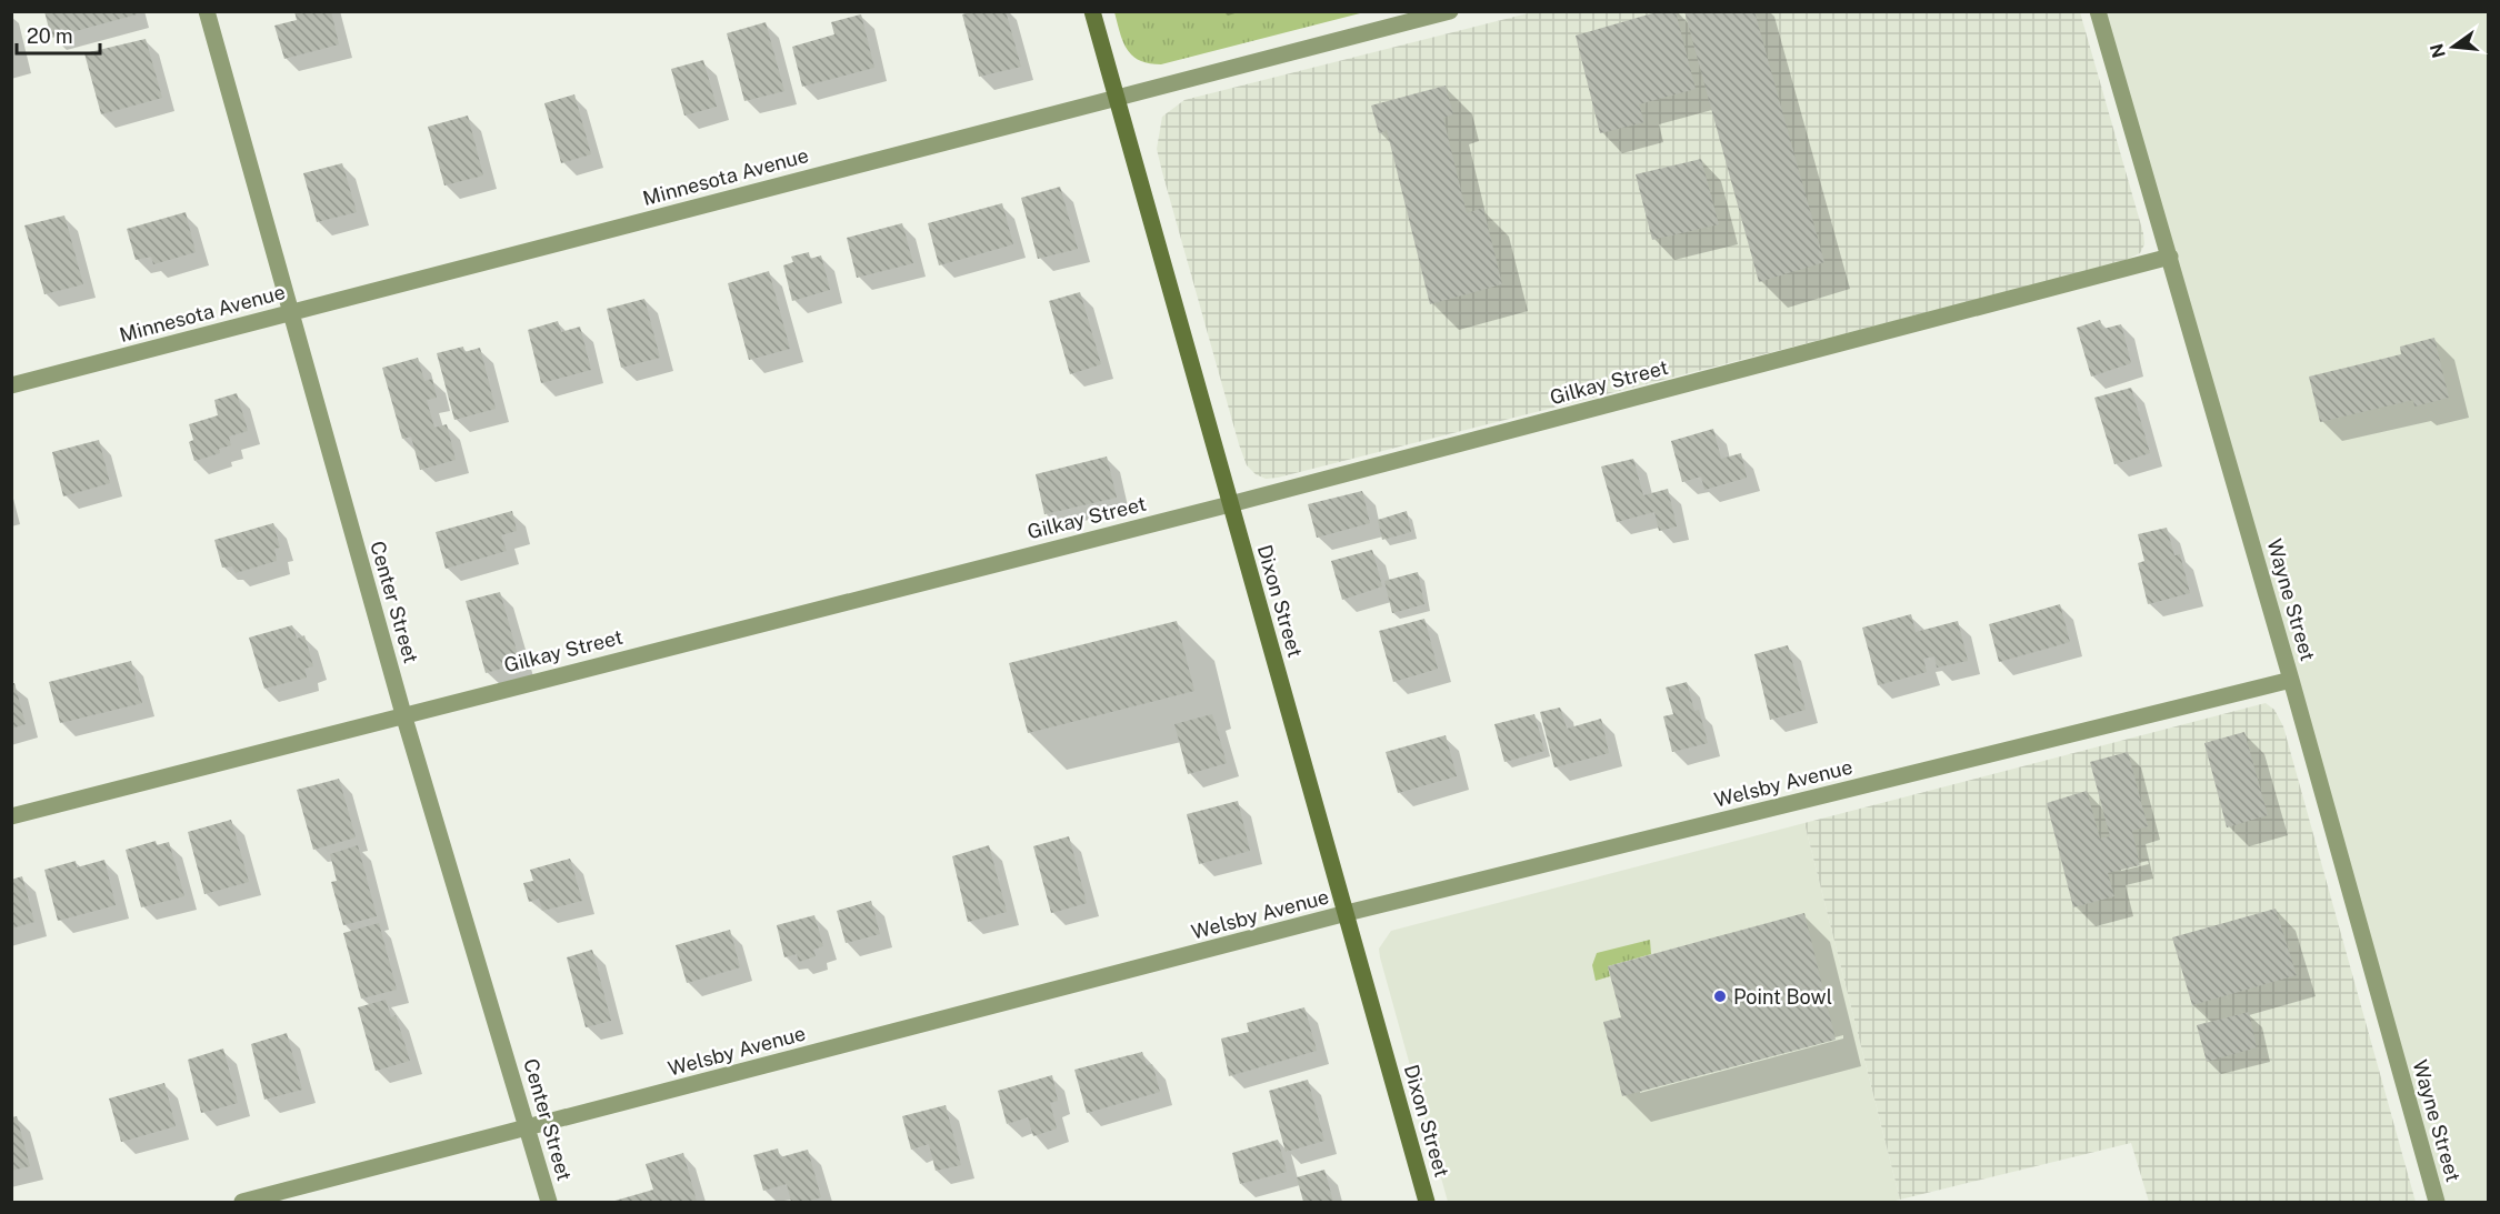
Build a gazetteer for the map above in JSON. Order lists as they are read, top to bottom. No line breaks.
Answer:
{"streets":{"street":["Minnesota Avenue","Gilkay Street","Wayne Street","Dixon Street","Center Street","Welsby Avenue"]},"crossings":[["Minnesota Avenue","Dixon Street"],["Minnesota Avenue","Center Street"],["Gilkay Street","Wayne Street"],["Gilkay Street","Dixon Street"],["Gilkay Street","Center Street"],["Wayne Street","Welsby Avenue"],["Dixon Street","Welsby Avenue"],["Center Street","Welsby Avenue"]],"places":["Point Bowl"],"scale_bar":"20 m","north":"left"}
